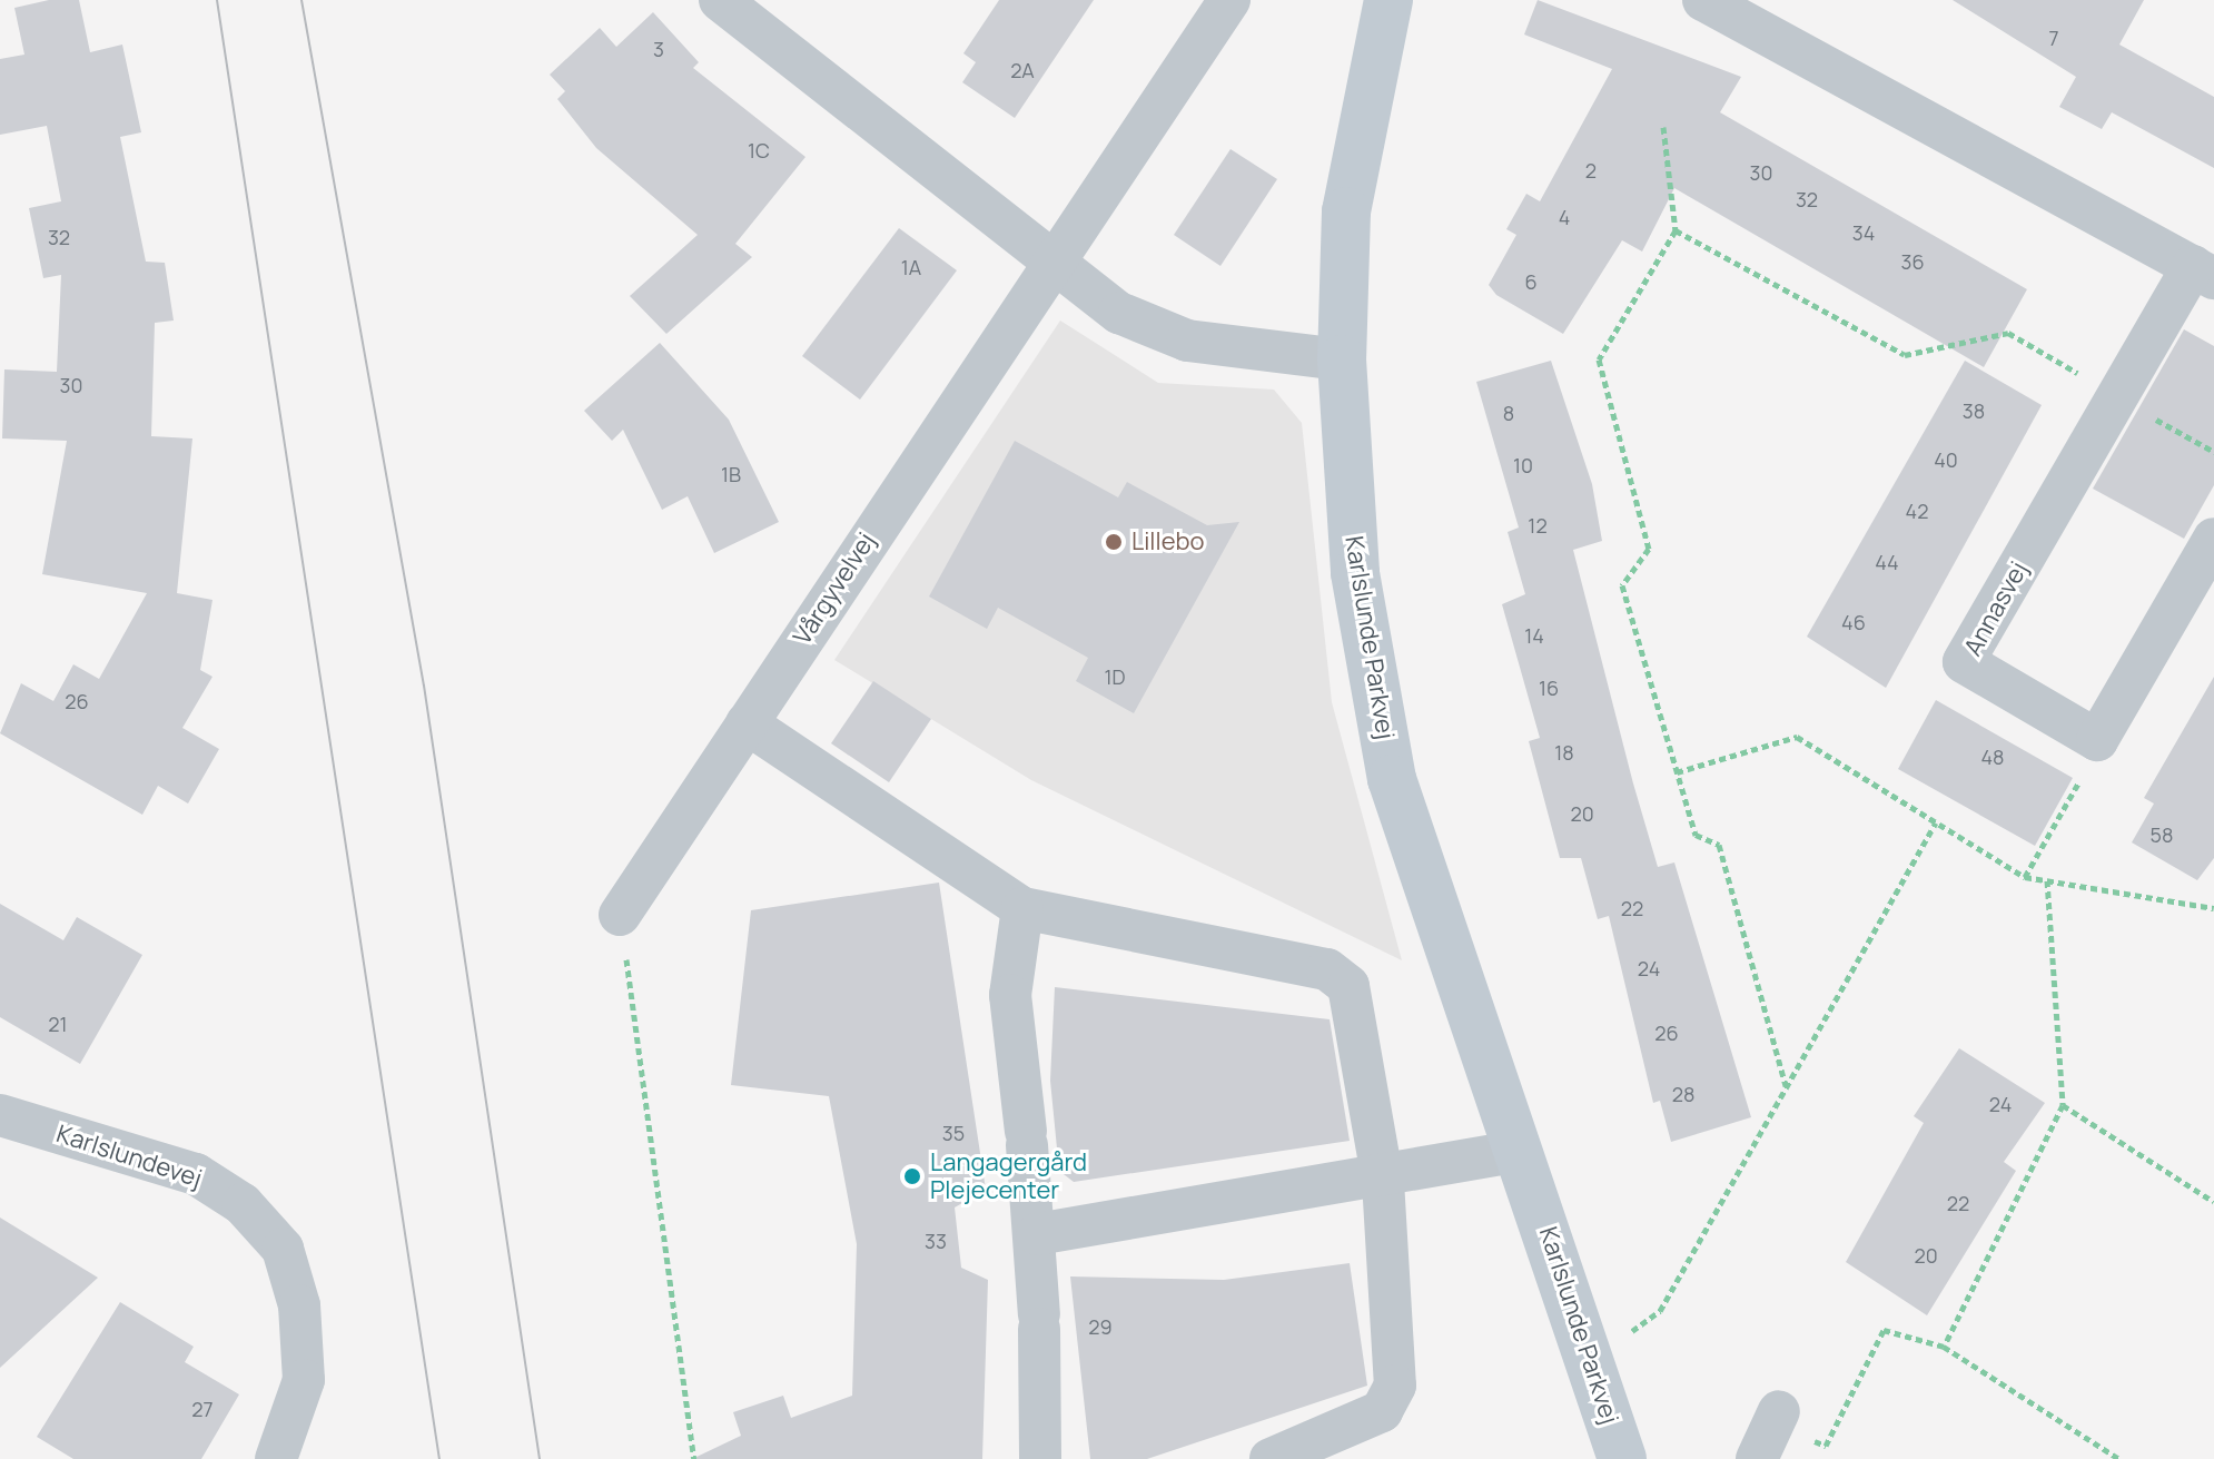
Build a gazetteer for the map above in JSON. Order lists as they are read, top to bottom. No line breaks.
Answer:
{"streets":{"street":["Vårgyvelvej","Annasvej","Karlslunde Parkvej","Karlslundevej"]},"places":["Lillebo","Langagergård Plejecenter"],"house_numbers":["7","3","2A","1C","2","30","32","4","34","32","36","1A","6","30","38","8","40","10","1B","42","12","44","46","14","1D","16","26","18","48","20","58","22","24","21","26","28","24","35","22","33","20","29","27"]}
